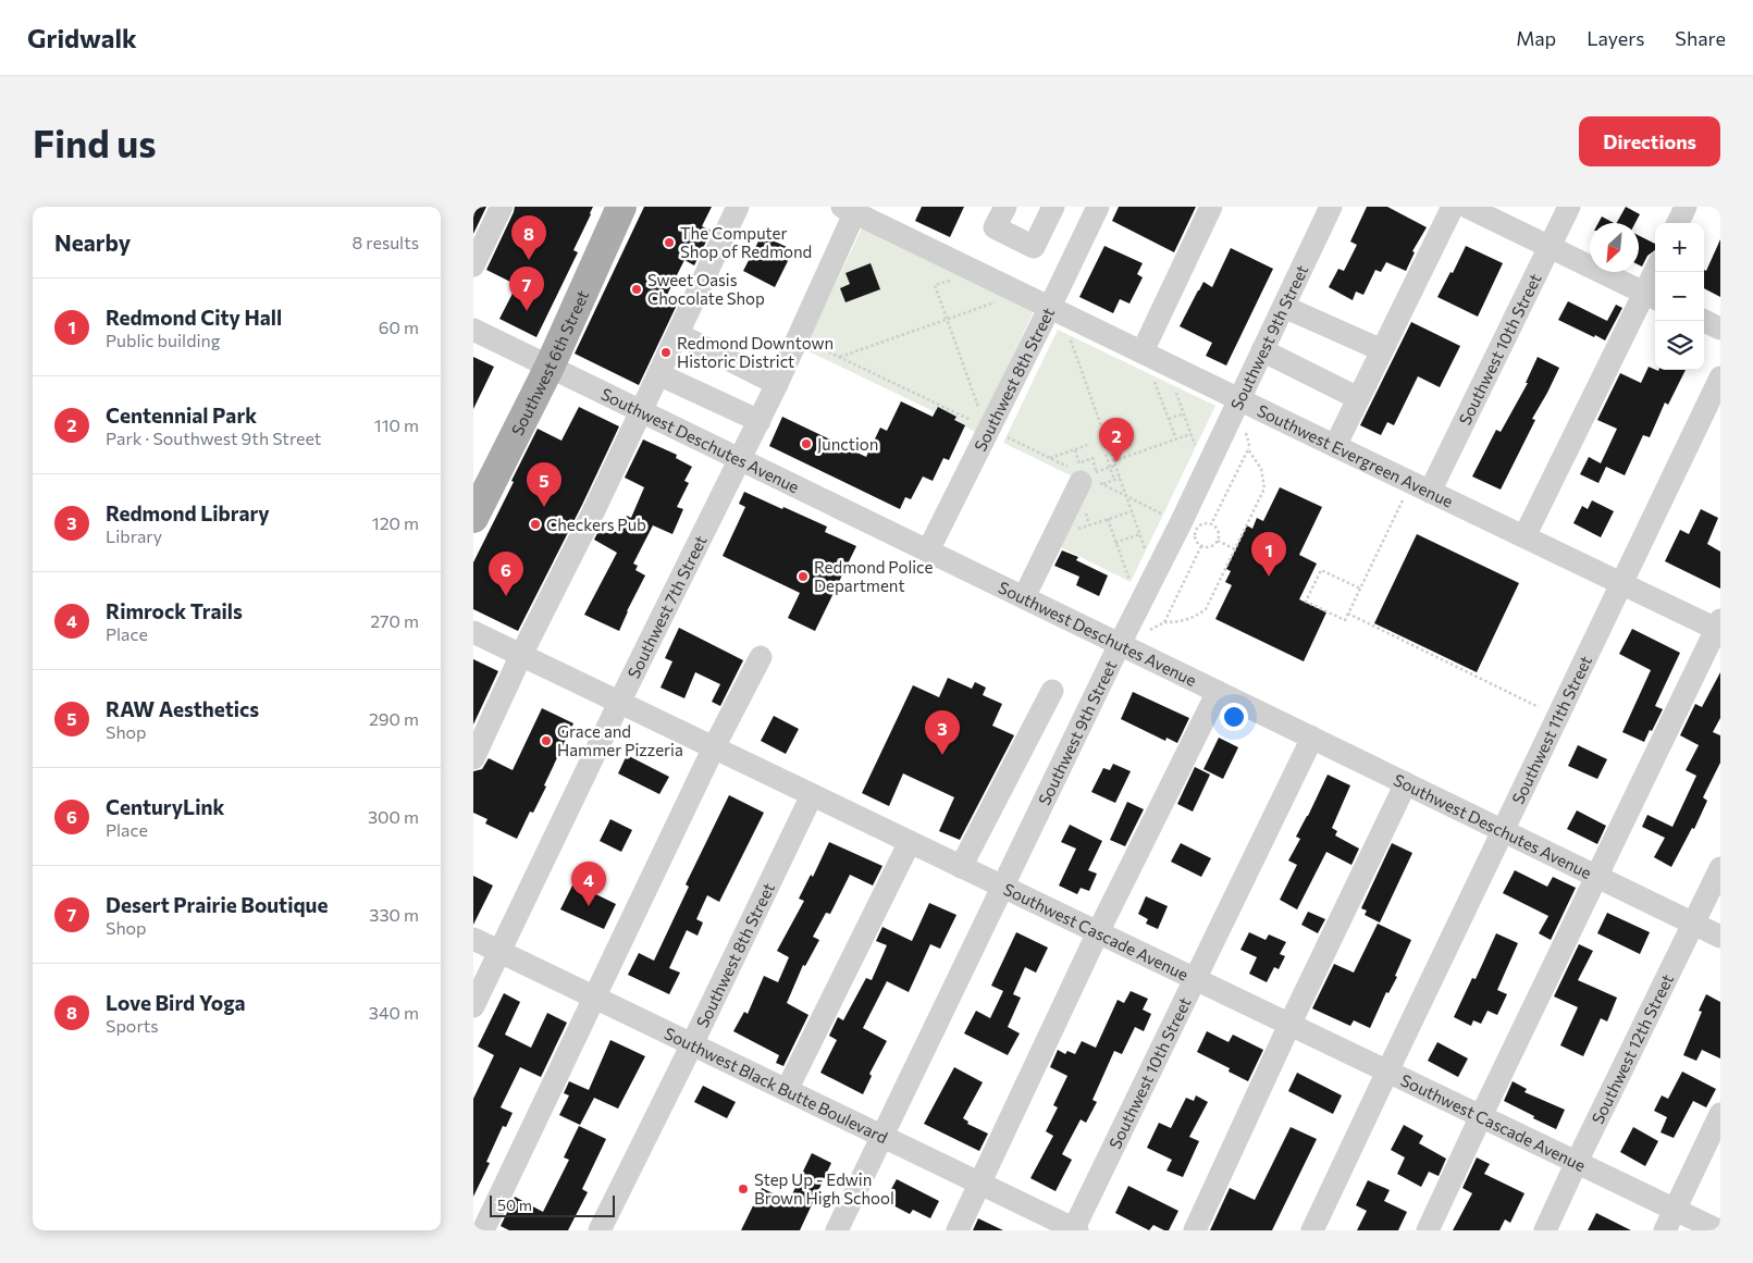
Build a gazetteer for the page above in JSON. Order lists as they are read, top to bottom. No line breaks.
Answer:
{"streets":{"main road":["Southwest 6th Street"],"street":["Southwest 9th Street","Southwest 10th Street","Southwest 8th Street","Southwest Deschutes Avenue","Southwest Evergreen Avenue","Southwest 7th Street","Southwest 11th Street","Southwest Cascade Avenue","Southwest 12th Street","Southwest Black Butte Boulevard"]},"crossings":[["Southwest 9th Street","Southwest Deschutes Avenue"],["Southwest 9th Street","Southwest Evergreen Avenue"],["Southwest 9th Street","Southwest Cascade Avenue"],["Southwest 9th Street","Southwest Black Butte Boulevard"],["Southwest 10th Street","Southwest Deschutes Avenue"],["Southwest 10th Street","Southwest Evergreen Avenue"],["Southwest 10th Street","Southwest Cascade Avenue"],["Southwest 10th Street","Southwest Black Butte Boulevard"],["Southwest 6th Street","Southwest Deschutes Avenue"],["Southwest 8th Street","Southwest Deschutes Avenue"],["Southwest 8th Street","Southwest Evergreen Avenue"],["Southwest 8th Street","Southwest Cascade Avenue"],["Southwest 8th Street","Southwest Black Butte Boulevard"],["Southwest Deschutes Avenue","Southwest 7th Street"],["Southwest Deschutes Avenue","Southwest 11th Street"],["Southwest Deschutes Avenue","Southwest 12th Street"],["Southwest Evergreen Avenue","Southwest 7th Street"],["Southwest Evergreen Avenue","Southwest 11th Street"],["Southwest 7th Street","Southwest Cascade Avenue"],["Southwest 7th Street","Southwest Black Butte Boulevard"],["Southwest 11th Street","Southwest Cascade Avenue"],["Southwest Cascade Avenue","Southwest 12th Street"]],"places":["The Computer Shop of Redmond","Sweet Oasis Chocolate Shop","Redmond Downtown Historic District","Junction","Checkers Pub","Redmond Police Department","Grace and Hammer Pizzeria","Step Up - Edwin Brown High School"],"scale_bar":"50 m","north":"bottom left","page":{"header":"Gridwalk","nav":["Map","Layers","Share"],"buttons":"Directions","title":"Find us","heading":["Nearby","8 results"],"pins":["8","7","2","5","1","6","3","4"],"map_buttons":["+","−"],"list":[{"mark":"1","name":"Redmond City Hall","note":"Public building","value":"60 m"},{"mark":"2","name":"Centennial Park","note":"Park · Southwest 9th Street","value":"110 m"},{"mark":"3","name":"Redmond Library","note":"Library","value":"120 m"},{"mark":"4","name":"Rimrock Trails","note":"Place","value":"270 m"},{"mark":"5","name":"RAW Aesthetics","note":"Shop","value":"290 m"},{"mark":"6","name":"CenturyLink","note":"Place","value":"300 m"},{"mark":"7","name":"Desert Prairie Boutique","note":"Shop","value":"330 m"},{"mark":"8","name":"Love Bird Yoga","note":"Sports","value":"340 m"}],"scale":"50 m"}}
